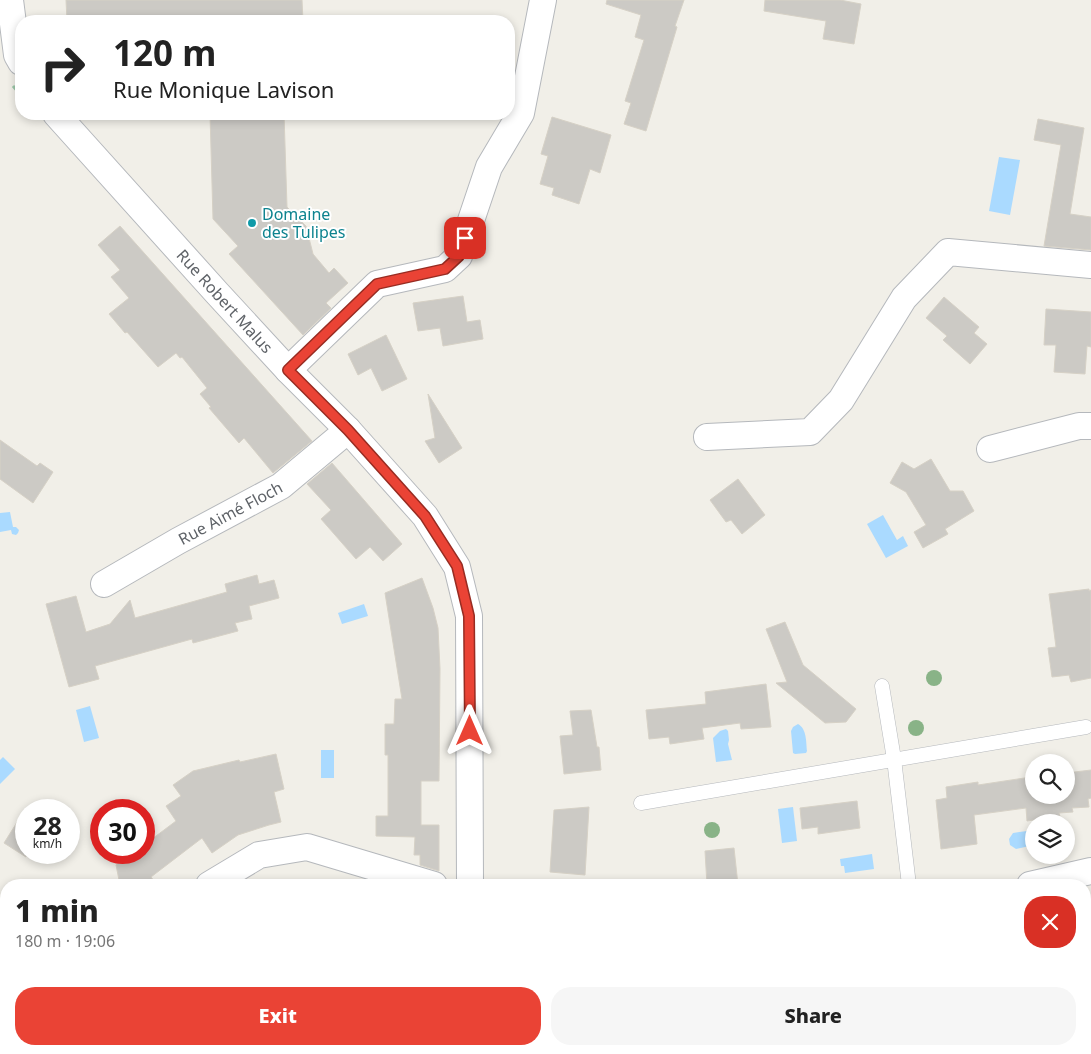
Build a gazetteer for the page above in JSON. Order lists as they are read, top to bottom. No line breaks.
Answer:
{"streets":{"street":["Rue Robert Malus","Rue Aimé Floch"]},"crossings":[["Rue Robert Malus","Rue Aimé Floch"]],"places":["Domaine des Tulipes"],"page":{"turn":["120 m","Rue Monique Lavison"],"speed":"28 km/h","limit":"30","heading":["1 min","180 m · 19:06"],"buttons":["Exit","Share"]}}
